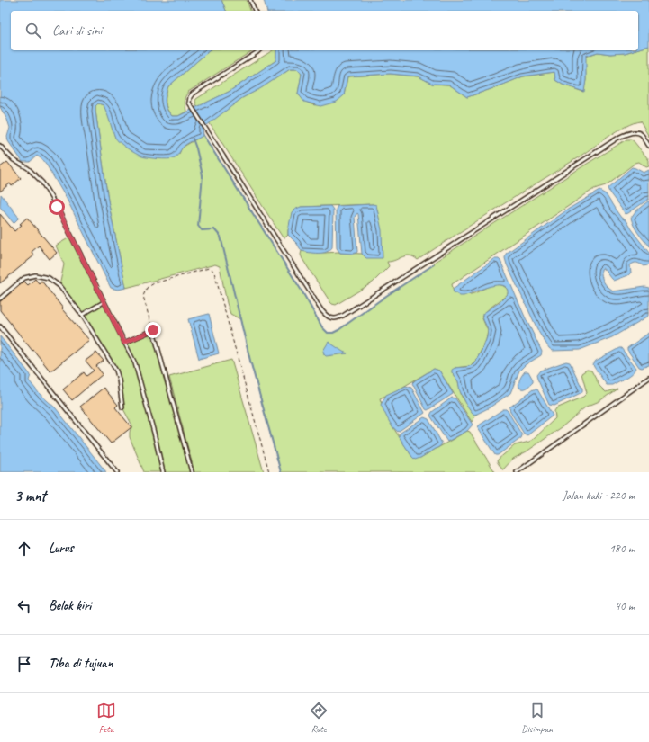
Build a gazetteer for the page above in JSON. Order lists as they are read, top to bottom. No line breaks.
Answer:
{"page":{"search":"Cari di sini","heading":["3 mnt","Jalan kaki · 220 m"],"list":[["Lurus","180 m"],["Belok kiri","40 m"],"Tiba di tujuan"],"nav":["Peta","Rute","Disimpan"]}}
